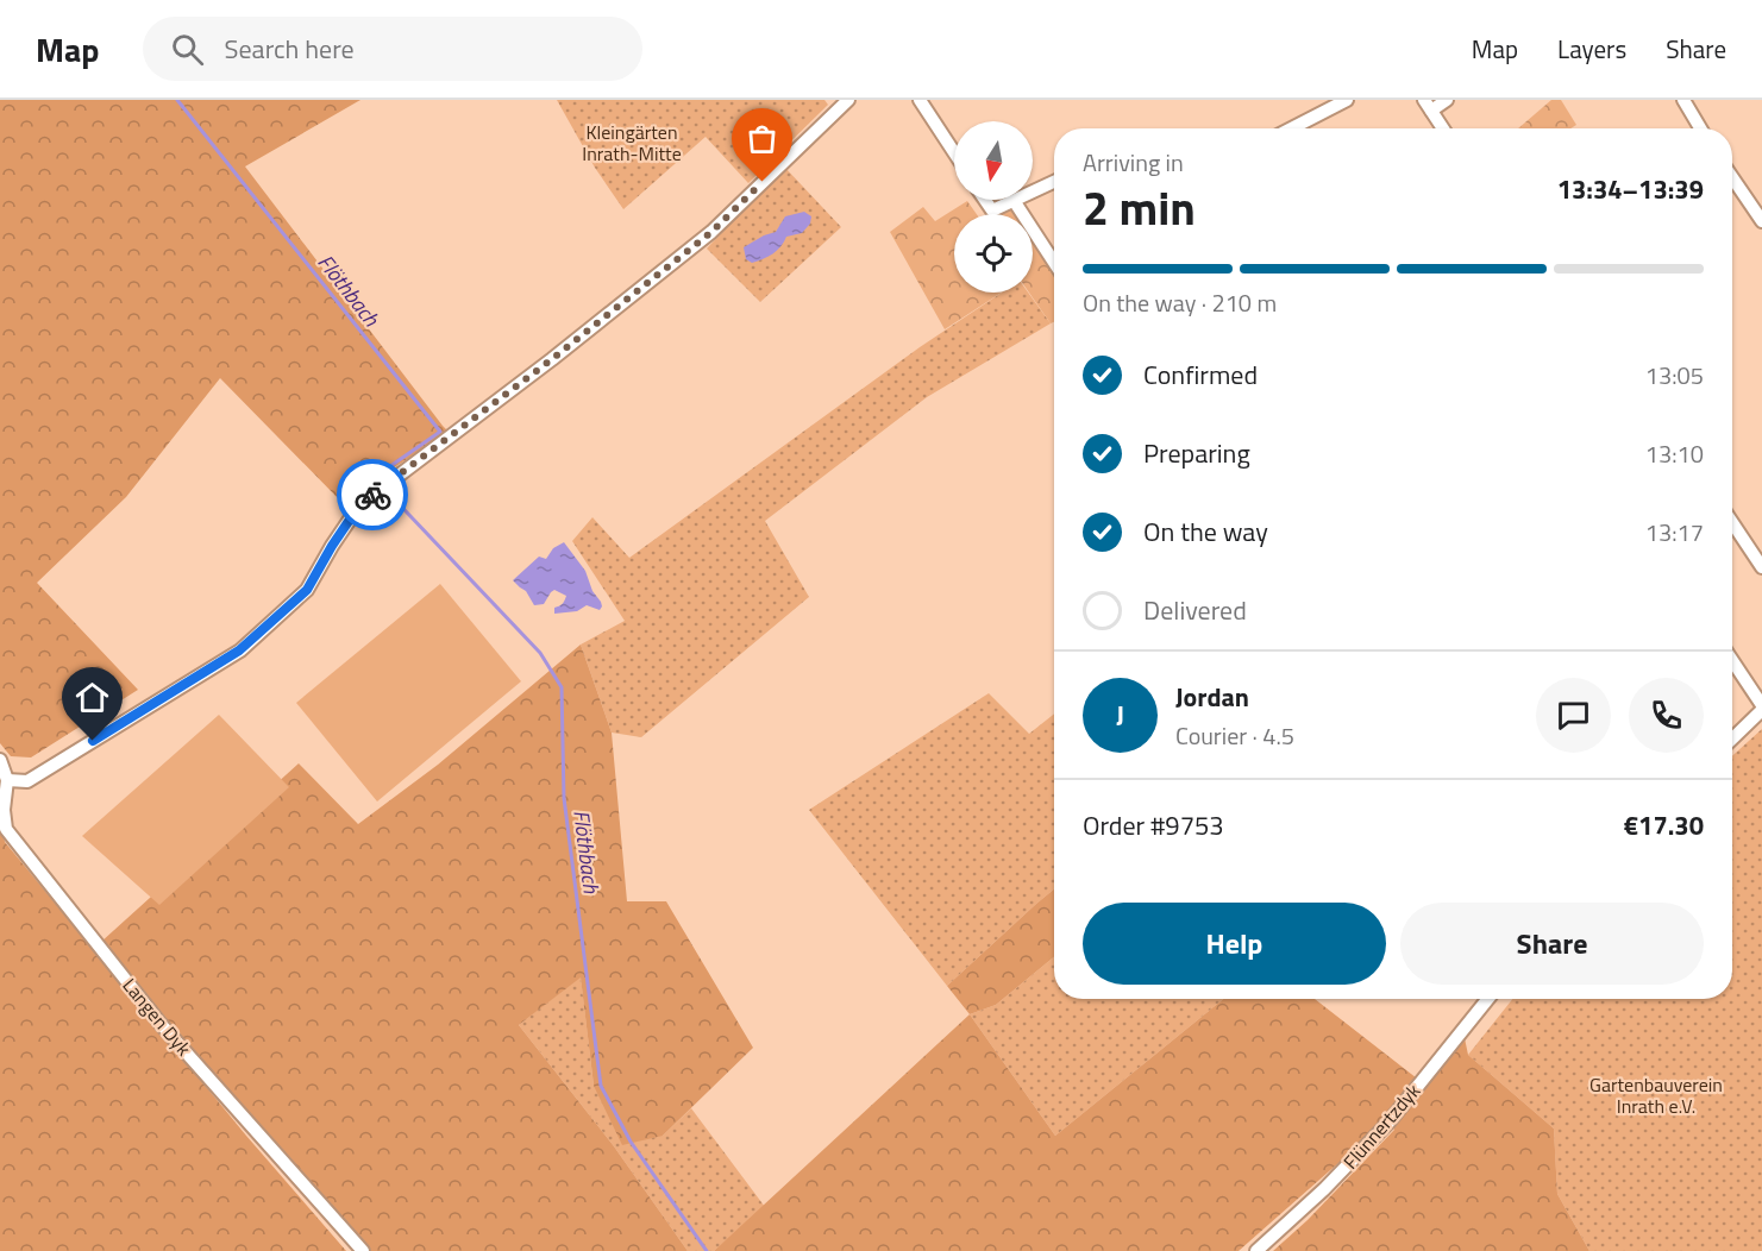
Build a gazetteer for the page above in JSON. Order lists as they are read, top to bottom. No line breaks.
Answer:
{"streets":{"street":["Langen Dyk","Flünnertzdyk"]},"water":["Flöthbach"],"parks":["Kleingärten Inrath-Mitte","Gartenbauverein Inrath e.V."],"north":"bottom","page":{"header":"Map","search":"Search here","nav":["Map","Layers","Share"],"heading":["2 min","Arriving in","13:34–13:39"],"panel":["Jordan","Courier · 4.5","Order #9753","€17.30"],"bar":"On the way · 210 m","list":[["Confirmed","13:05"],["Preparing","13:10"],["On the way","13:17"],"Delivered"],"round":"J","buttons":["Help","Share"]}}
